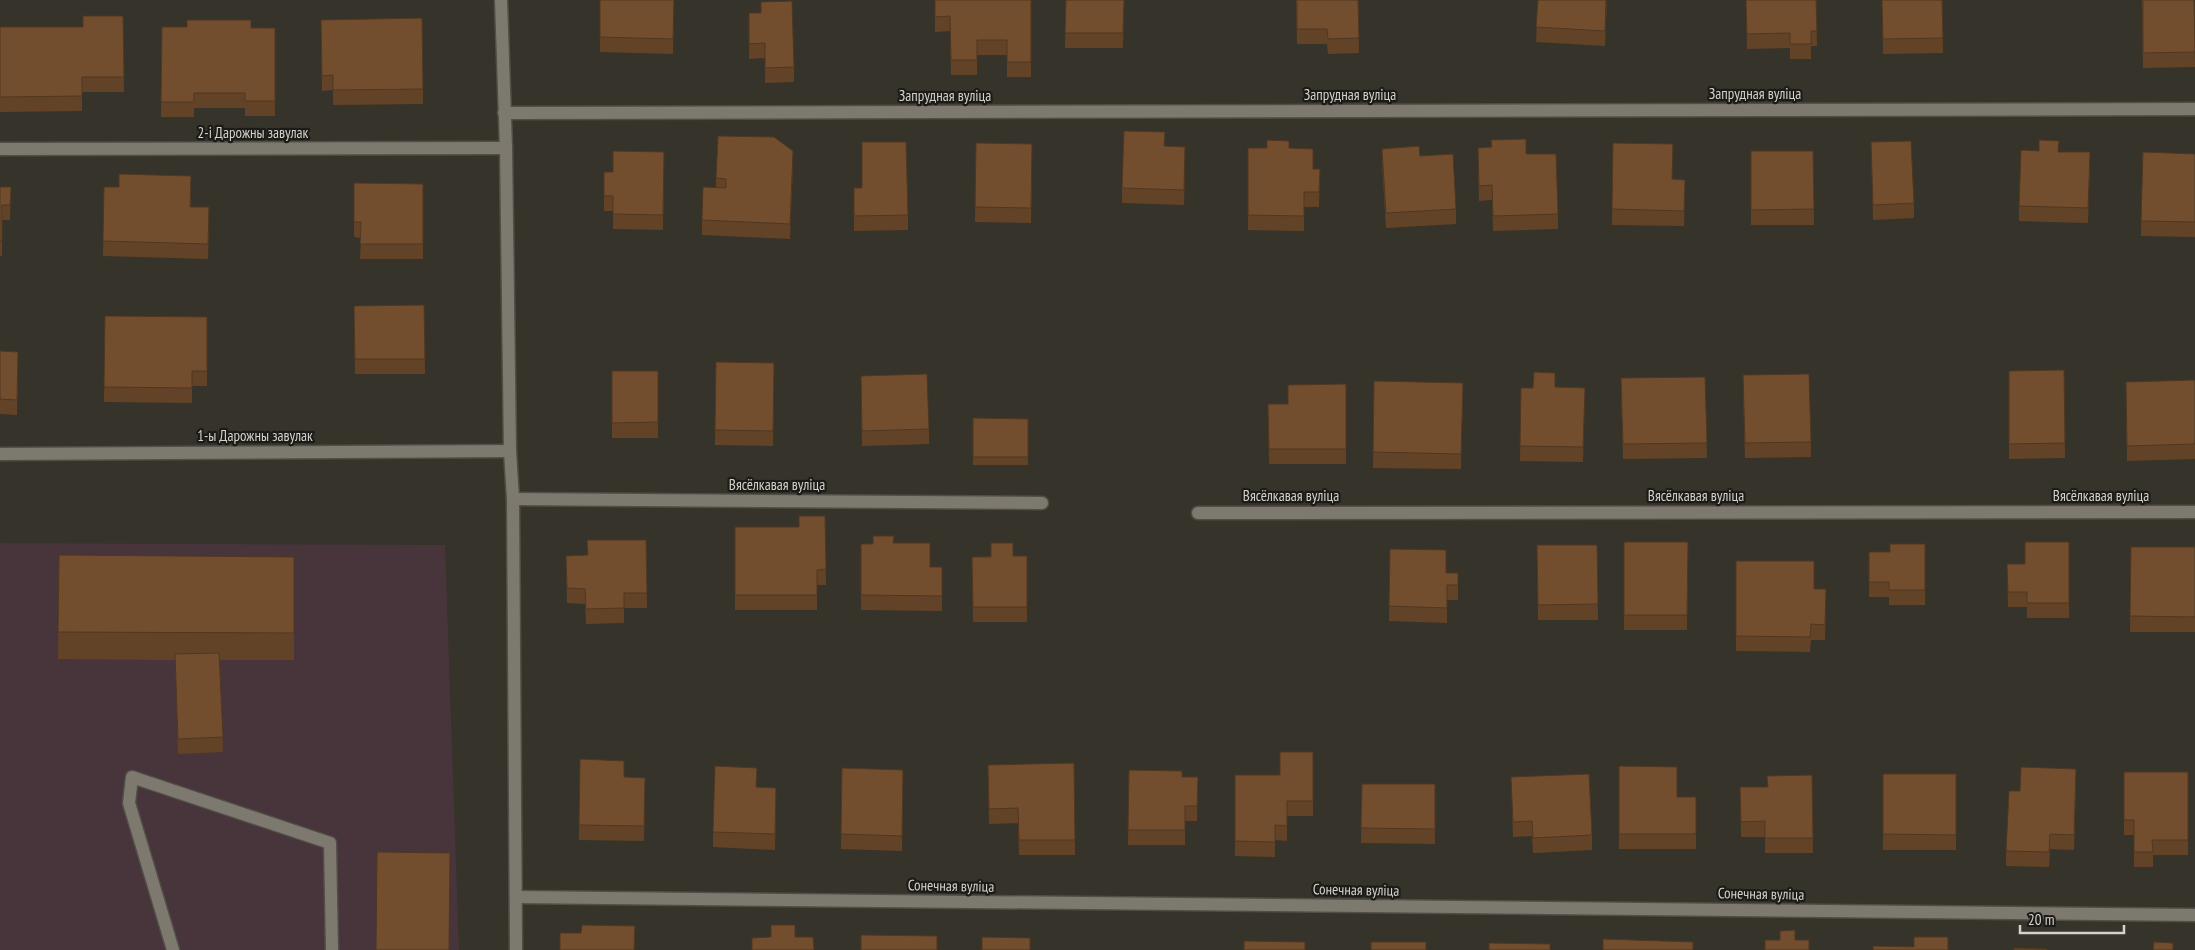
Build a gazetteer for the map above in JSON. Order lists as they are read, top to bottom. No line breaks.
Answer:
{"streets":{"street":["Запрудная вуліца","2-і Дарожны завулак","1-ы Дарожны завулак","Вясёлкавая вуліца","Сонечная вуліца"]},"scale_bar":"20 m"}
